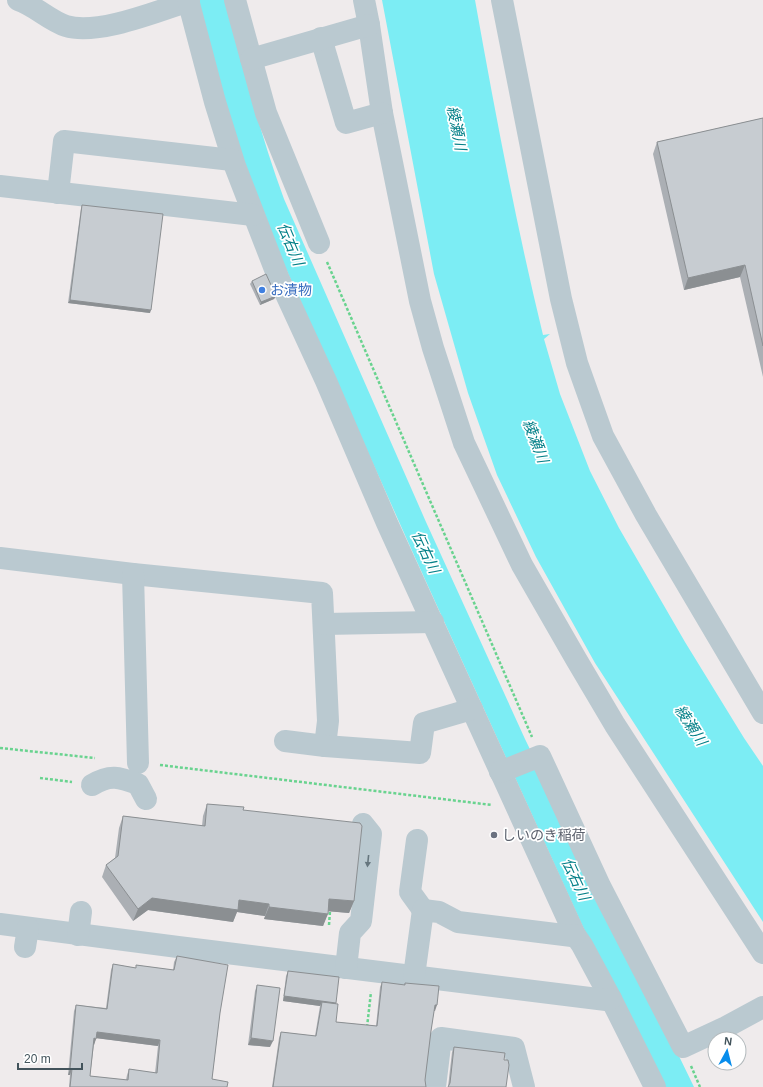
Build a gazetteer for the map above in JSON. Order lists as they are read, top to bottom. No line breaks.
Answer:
{"water":["綾瀬川","伝右川"],"places":["お漬物","しいのき稲荷"],"scale_bar":"20 m","north":"top"}
